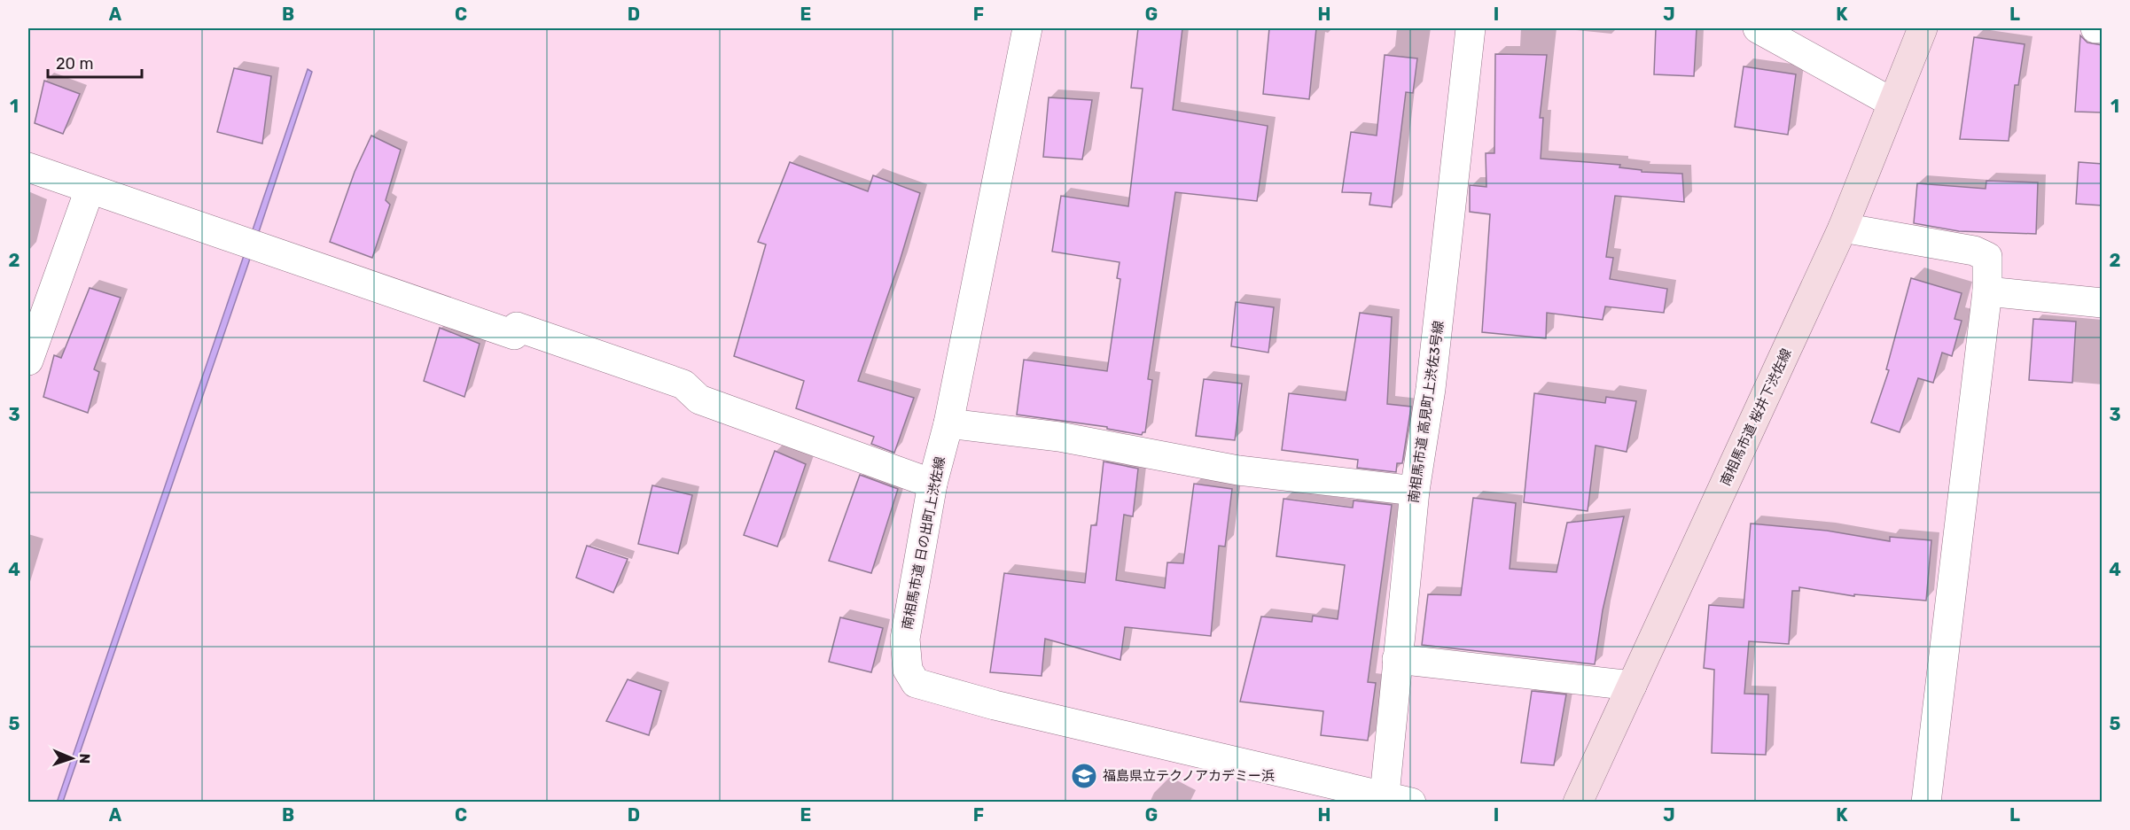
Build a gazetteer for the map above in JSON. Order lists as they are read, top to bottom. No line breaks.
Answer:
{"streets":{"street":["南相馬市道 高見町上渋佐3号線","南相馬市道 桜井下渋佐線","南相馬市道 日の出町上渋佐線"]},"crossings":[["南相馬市道 高見町上渋佐3号線","南相馬市道 日の出町上渋佐線"]],"places":{"school or university":["福島県立テクノアカデミー浜"]},"scale_bar":"20 m","north":"right","grid":{"columns":["A","B","C","D","E","F","G","H","I","J","K","L"],"rows":["1","2","3","4","5"]}}
